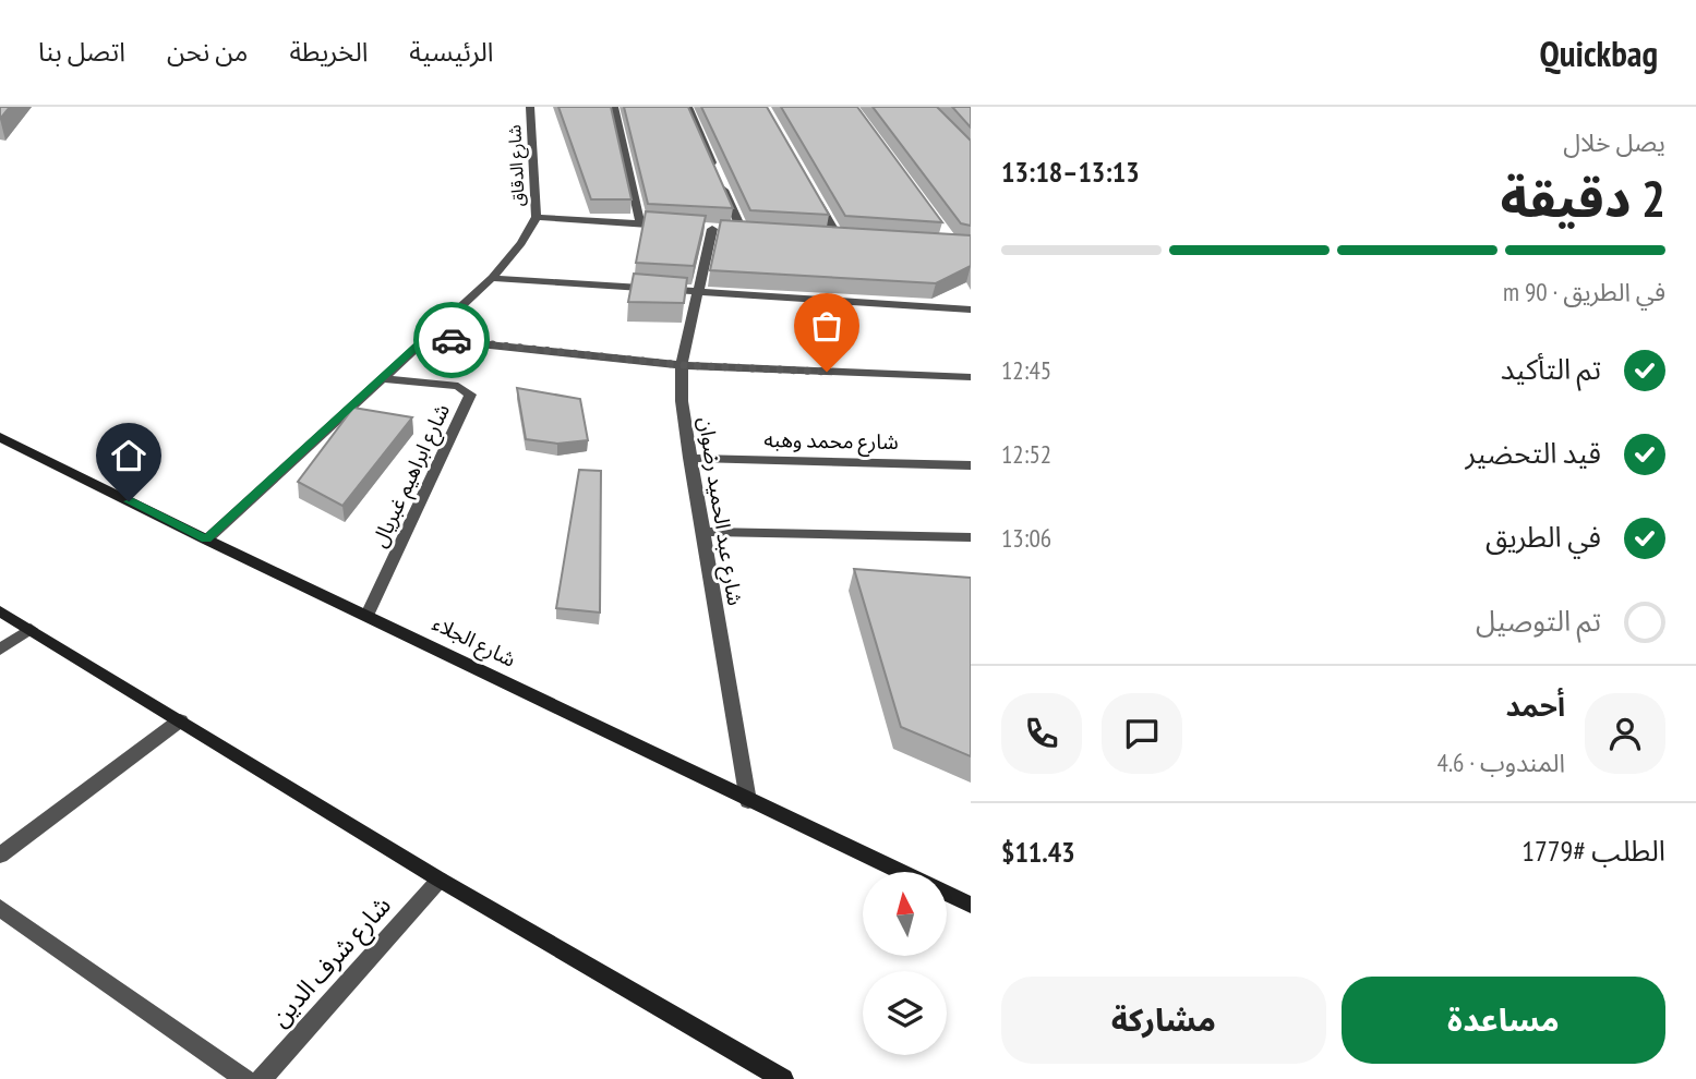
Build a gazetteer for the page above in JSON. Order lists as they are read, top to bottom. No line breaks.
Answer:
{"streets":{"main road":["شارع الجلاء"],"street":["شارع الدقاق","شارع محمد وهبه","شارع ابراهيم غبريال","شارع عبد الحميد رضوان","شارع شرف الدين"]},"crossings":[["شارع الدقاق","شارع ابراهيم غبريال"],["شارع الدقاق","شارع الجلاء"],["شارع محمد وهبه","شارع عبد الحميد رضوان"],["شارع ابراهيم غبريال","شارع الجلاء"],["شارع عبد الحميد رضوان","شارع الجلاء"]],"north":"top","page":{"header":"Quickbag","nav":["الرئيسية","الخريطة","من نحن","اتصل بنا"],"heading":["2 دقيقة","يصل خلال","13:13–13:18"],"panel":["أحمد","المندوب · 4.6","الطلب #1779","$11.43"],"bar":"في الطريق · 90 m","list":[["تم التأكيد","12:45"],["قيد التحضير","12:52"],["في الطريق","13:06"],"تم التوصيل"],"buttons":["مساعدة","مشاركة"]}}
